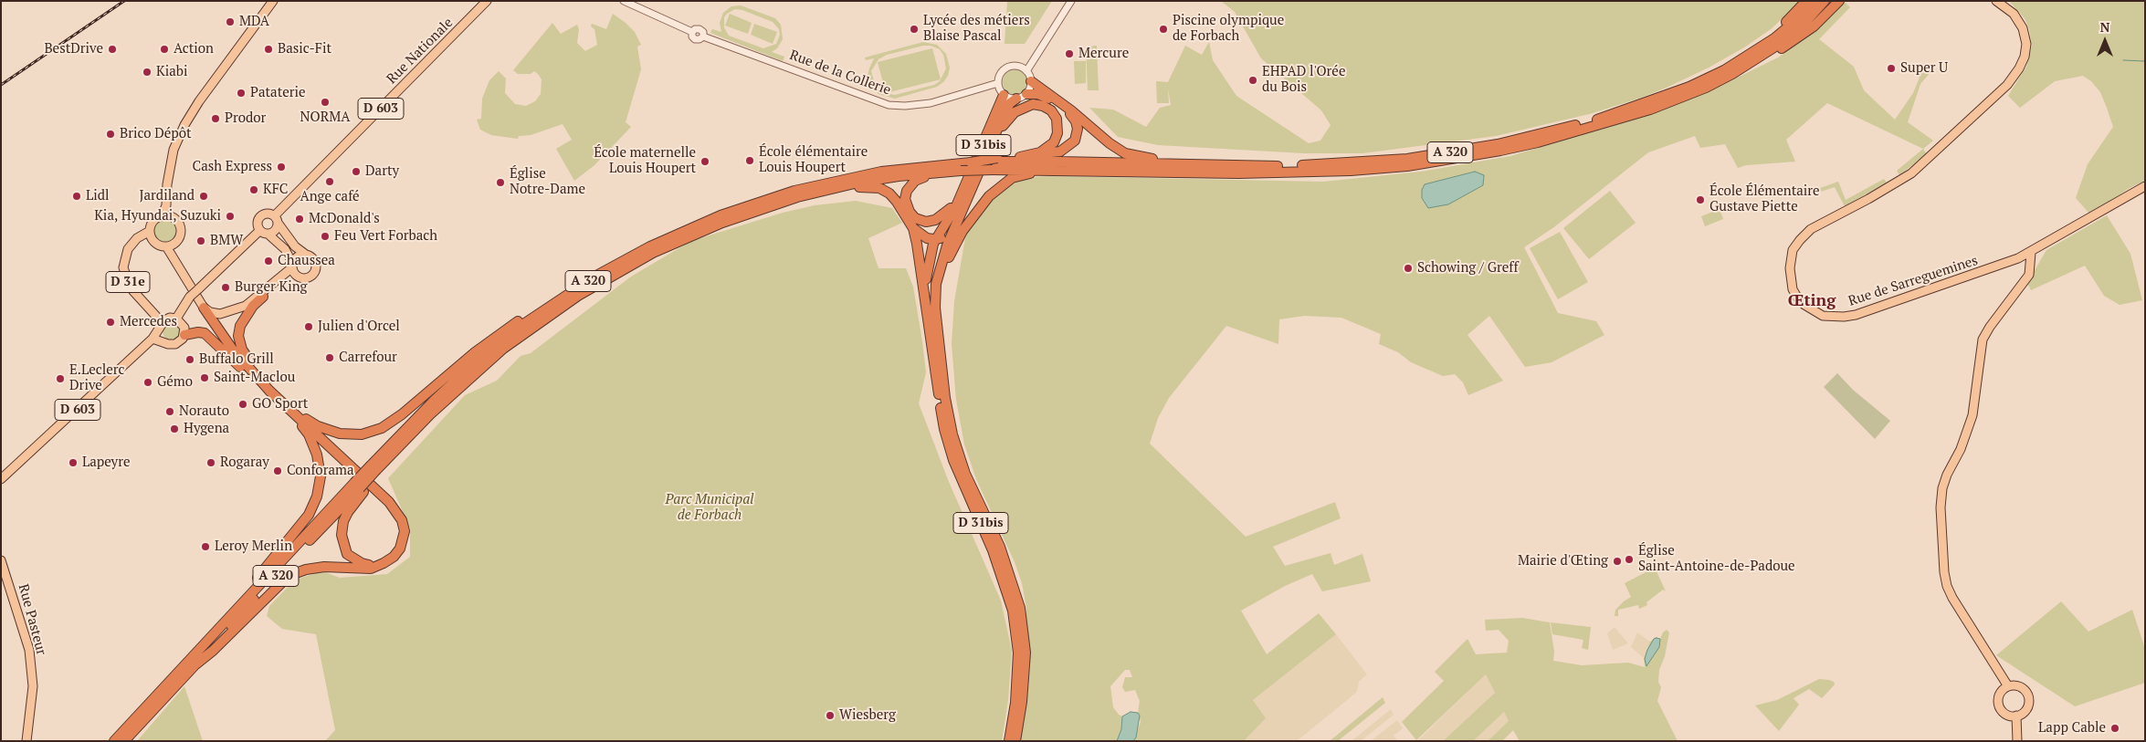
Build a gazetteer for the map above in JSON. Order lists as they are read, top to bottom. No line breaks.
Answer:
{"streets":{"highway":["D 31bis","A 320"],"main road":["Rue Nationale","D 603","Rue de Sarreguemines","D 31e","Rue Pasteur"],"street":["Rue de la Collerie"]},"crossings":[["Rue de la Collerie","D 31bis"],["D 603","D 31e"]],"districts":["Œting"],"parks":["Parc Municipal de Forbach"],"places":["MDA","Lycée des métiers Blaise Pascal","Piscine olympique de Forbach","BestDrive","Action","Basic-Fit","Mercure","Super U","Kiabi","EHPAD l'Orée du Bois","Pataterie","NORMA","Prodor","Brico Dépôt","École élémentaire Louis Houpert","École maternelle Louis Houpert","Cash Express","Darty","Ange café","Église Notre-Dame","KFC","Lidl","Jardiland","École Élémentaire Gustave Piette","Kia, Hyundai, Suzuki","McDonald's","Feu Vert Forbach","BMW","Chaussea","Schowing / Greff","Burger King","Mercedes","Julien d'Orcel","Carrefour","Buffalo Grill","Saint-Maclou","E.Leclerc Drive","Gémo","GO Sport","Norauto","Hygena","Lapeyre","Rogaray","Conforama","Leroy Merlin","Église Saint-Antoine-de-Padoue","Mairie d'Œting","Wiesberg","Lapp Cable"],"north":"top"}
